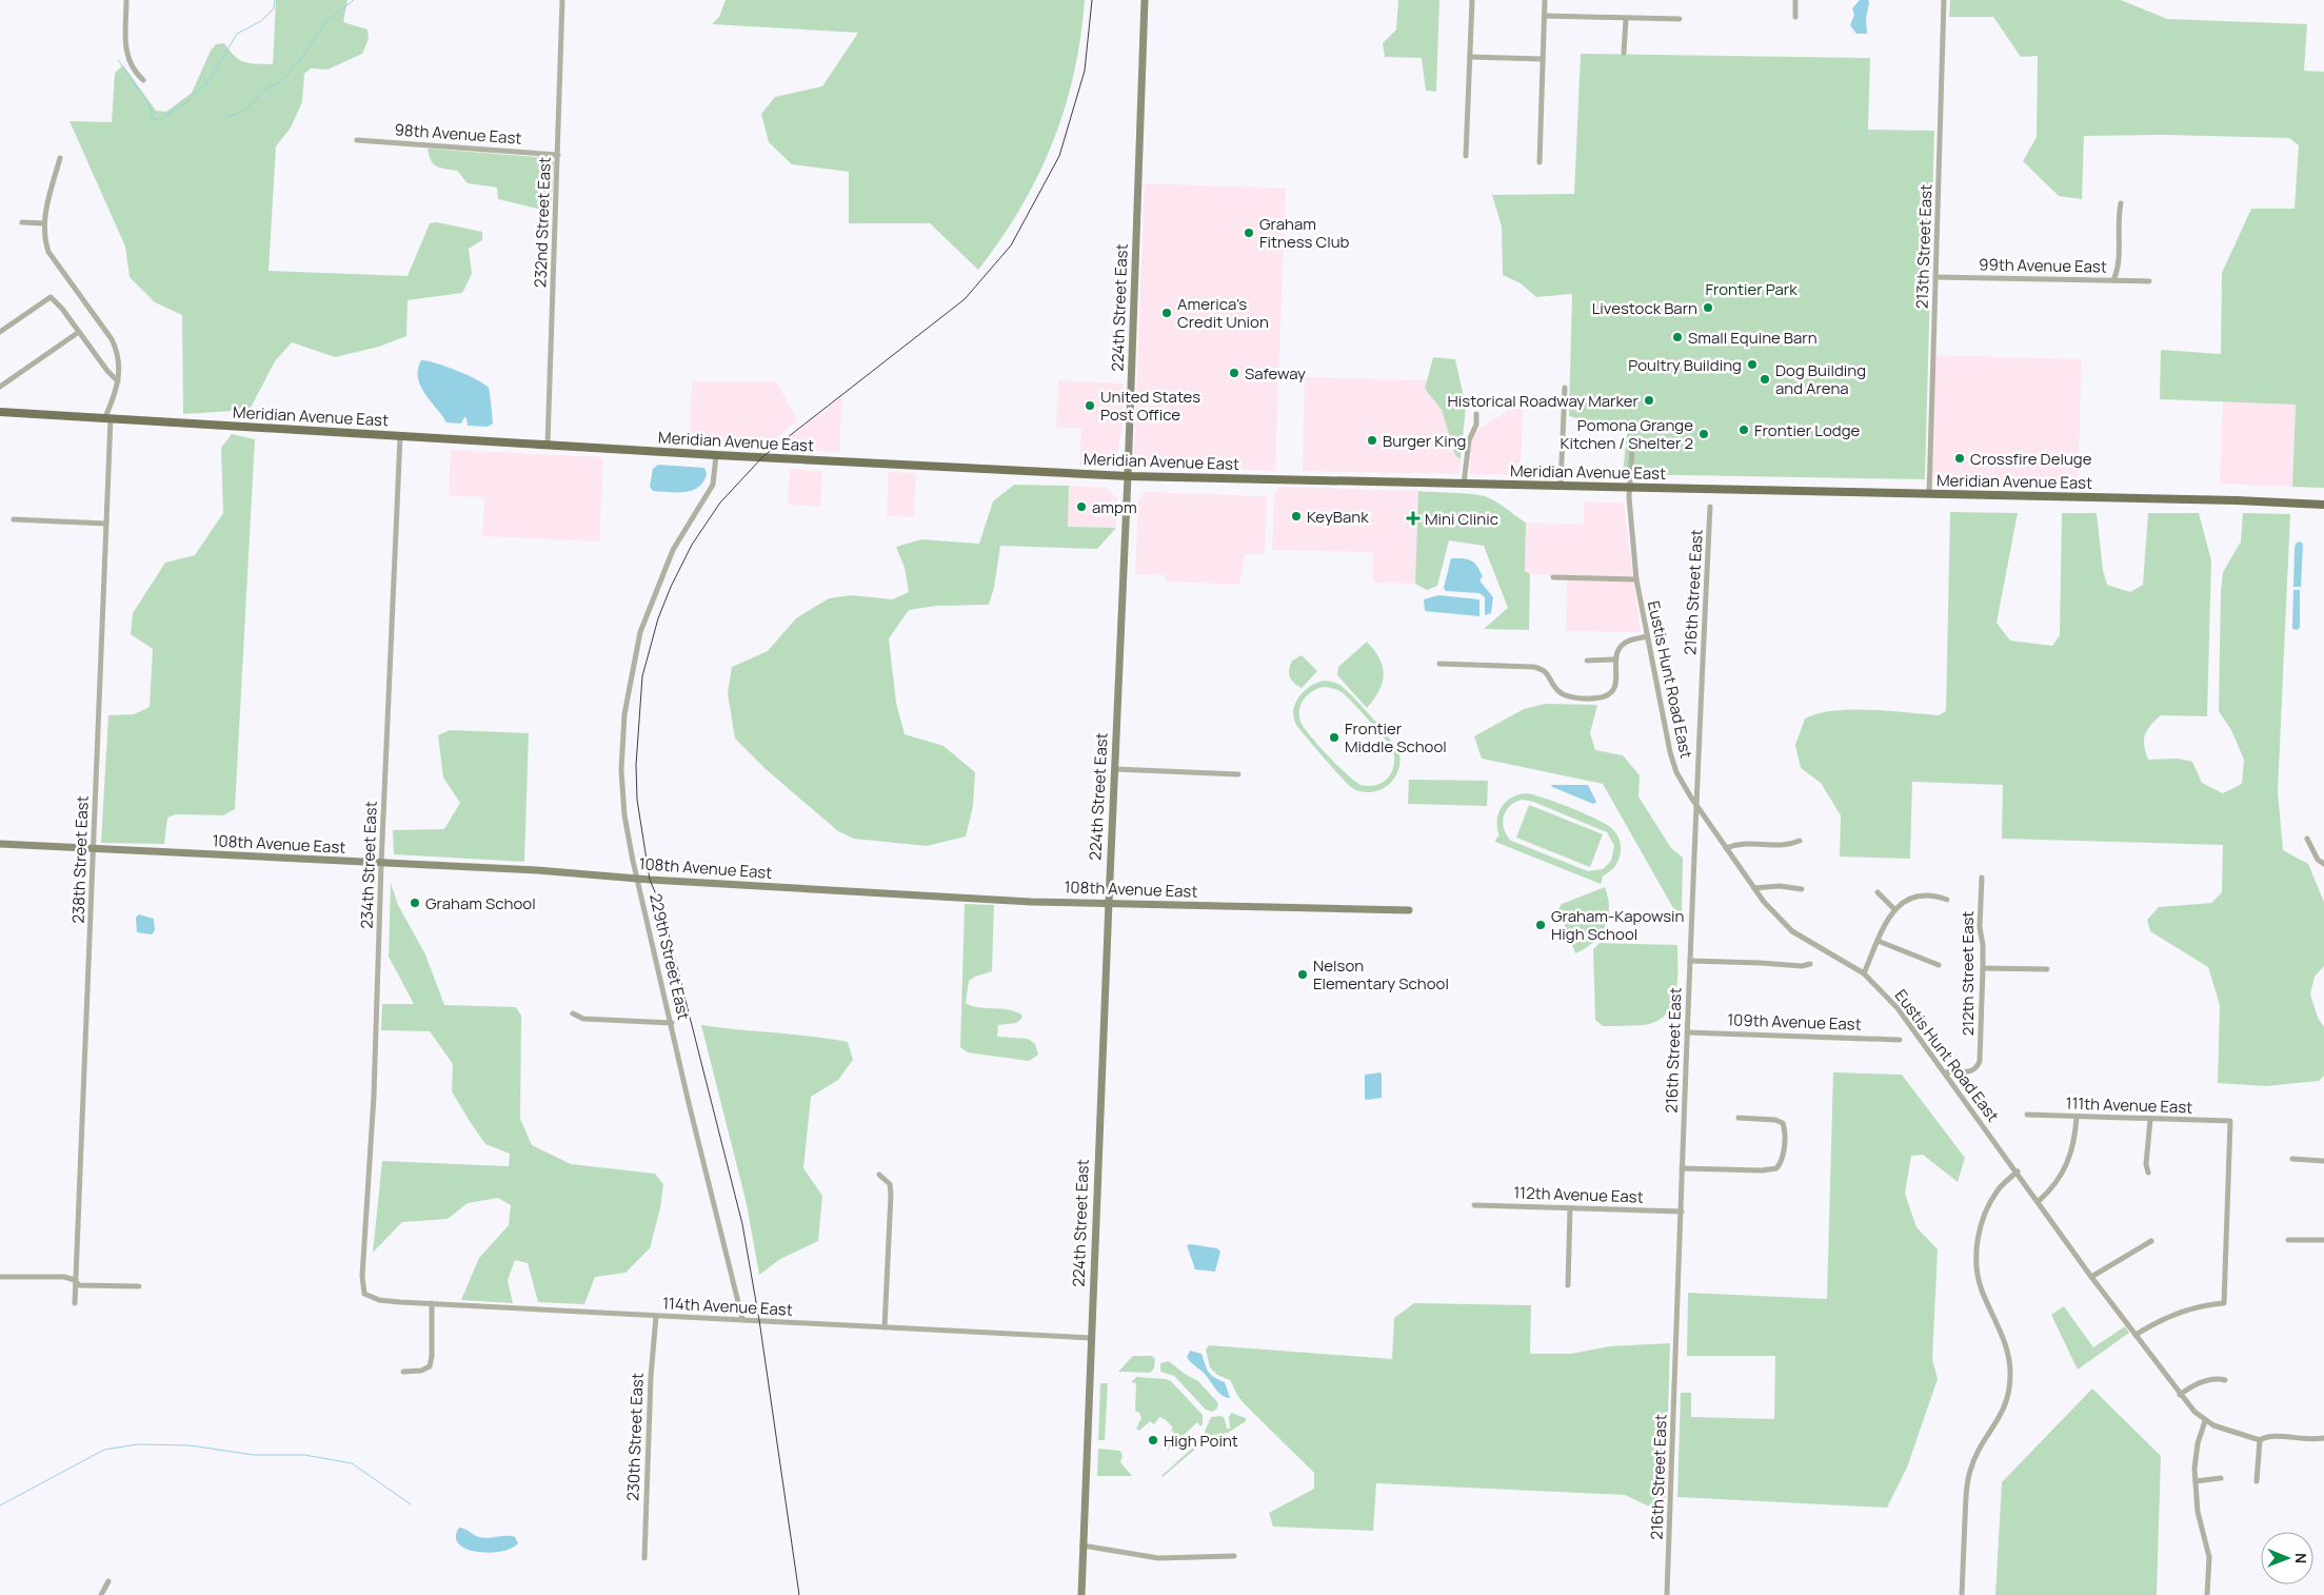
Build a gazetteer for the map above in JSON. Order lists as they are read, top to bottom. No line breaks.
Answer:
{"streets":{"main road":["224th Street East","Meridian Avenue East","108th Avenue East"],"street":["98th Avenue East","232nd Street East","213th Street East","99th Avenue East","216th Street East","Eustis Hunt Road East","238th Street East","234th Street East","229th Street East","212th Street East","109th Avenue East","111th Avenue East","112th Avenue East","114th Avenue East","230th Street East"]},"crossings":[["98th Avenue East","232nd Street East"],["232nd Street East","Meridian Avenue East"],["213th Street East","99th Avenue East"],["213th Street East","Meridian Avenue East"],["224th Street East","Meridian Avenue East"],["224th Street East","108th Avenue East"],["224th Street East","114th Avenue East"],["Meridian Avenue East","Eustis Hunt Road East"],["Meridian Avenue East","238th Street East"],["Meridian Avenue East","234th Street East"],["Meridian Avenue East","229th Street East"],["216th Street East","Eustis Hunt Road East"],["216th Street East","109th Avenue East"],["216th Street East","112th Avenue East"],["Eustis Hunt Road East","212th Street East"],["Eustis Hunt Road East","111th Avenue East"],["108th Avenue East","238th Street East"],["108th Avenue East","234th Street East"],["108th Avenue East","229th Street East"],["234th Street East","114th Avenue East"],["229th Street East","114th Avenue East"],["114th Avenue East","230th Street East"]],"parks":["Frontier Park"],"places":{"other":["Graham Fitness Club","Livestock Barn","America's Credit Union","Small Equine Barn","Poultry Building","Safeway","Dog Building and Arena","Historical Roadway Marker","United States Post Office","Frontier Lodge","Pomona Grange Kitchen / Shelter 2","Burger King","Crossfire Deluge","ampm","KeyBank","Frontier Middle School","Graham School","Graham-Kapowsin High School","Nelson Elementary School","High Point"],"health":["Mini Clinic"]},"north":"right"}
